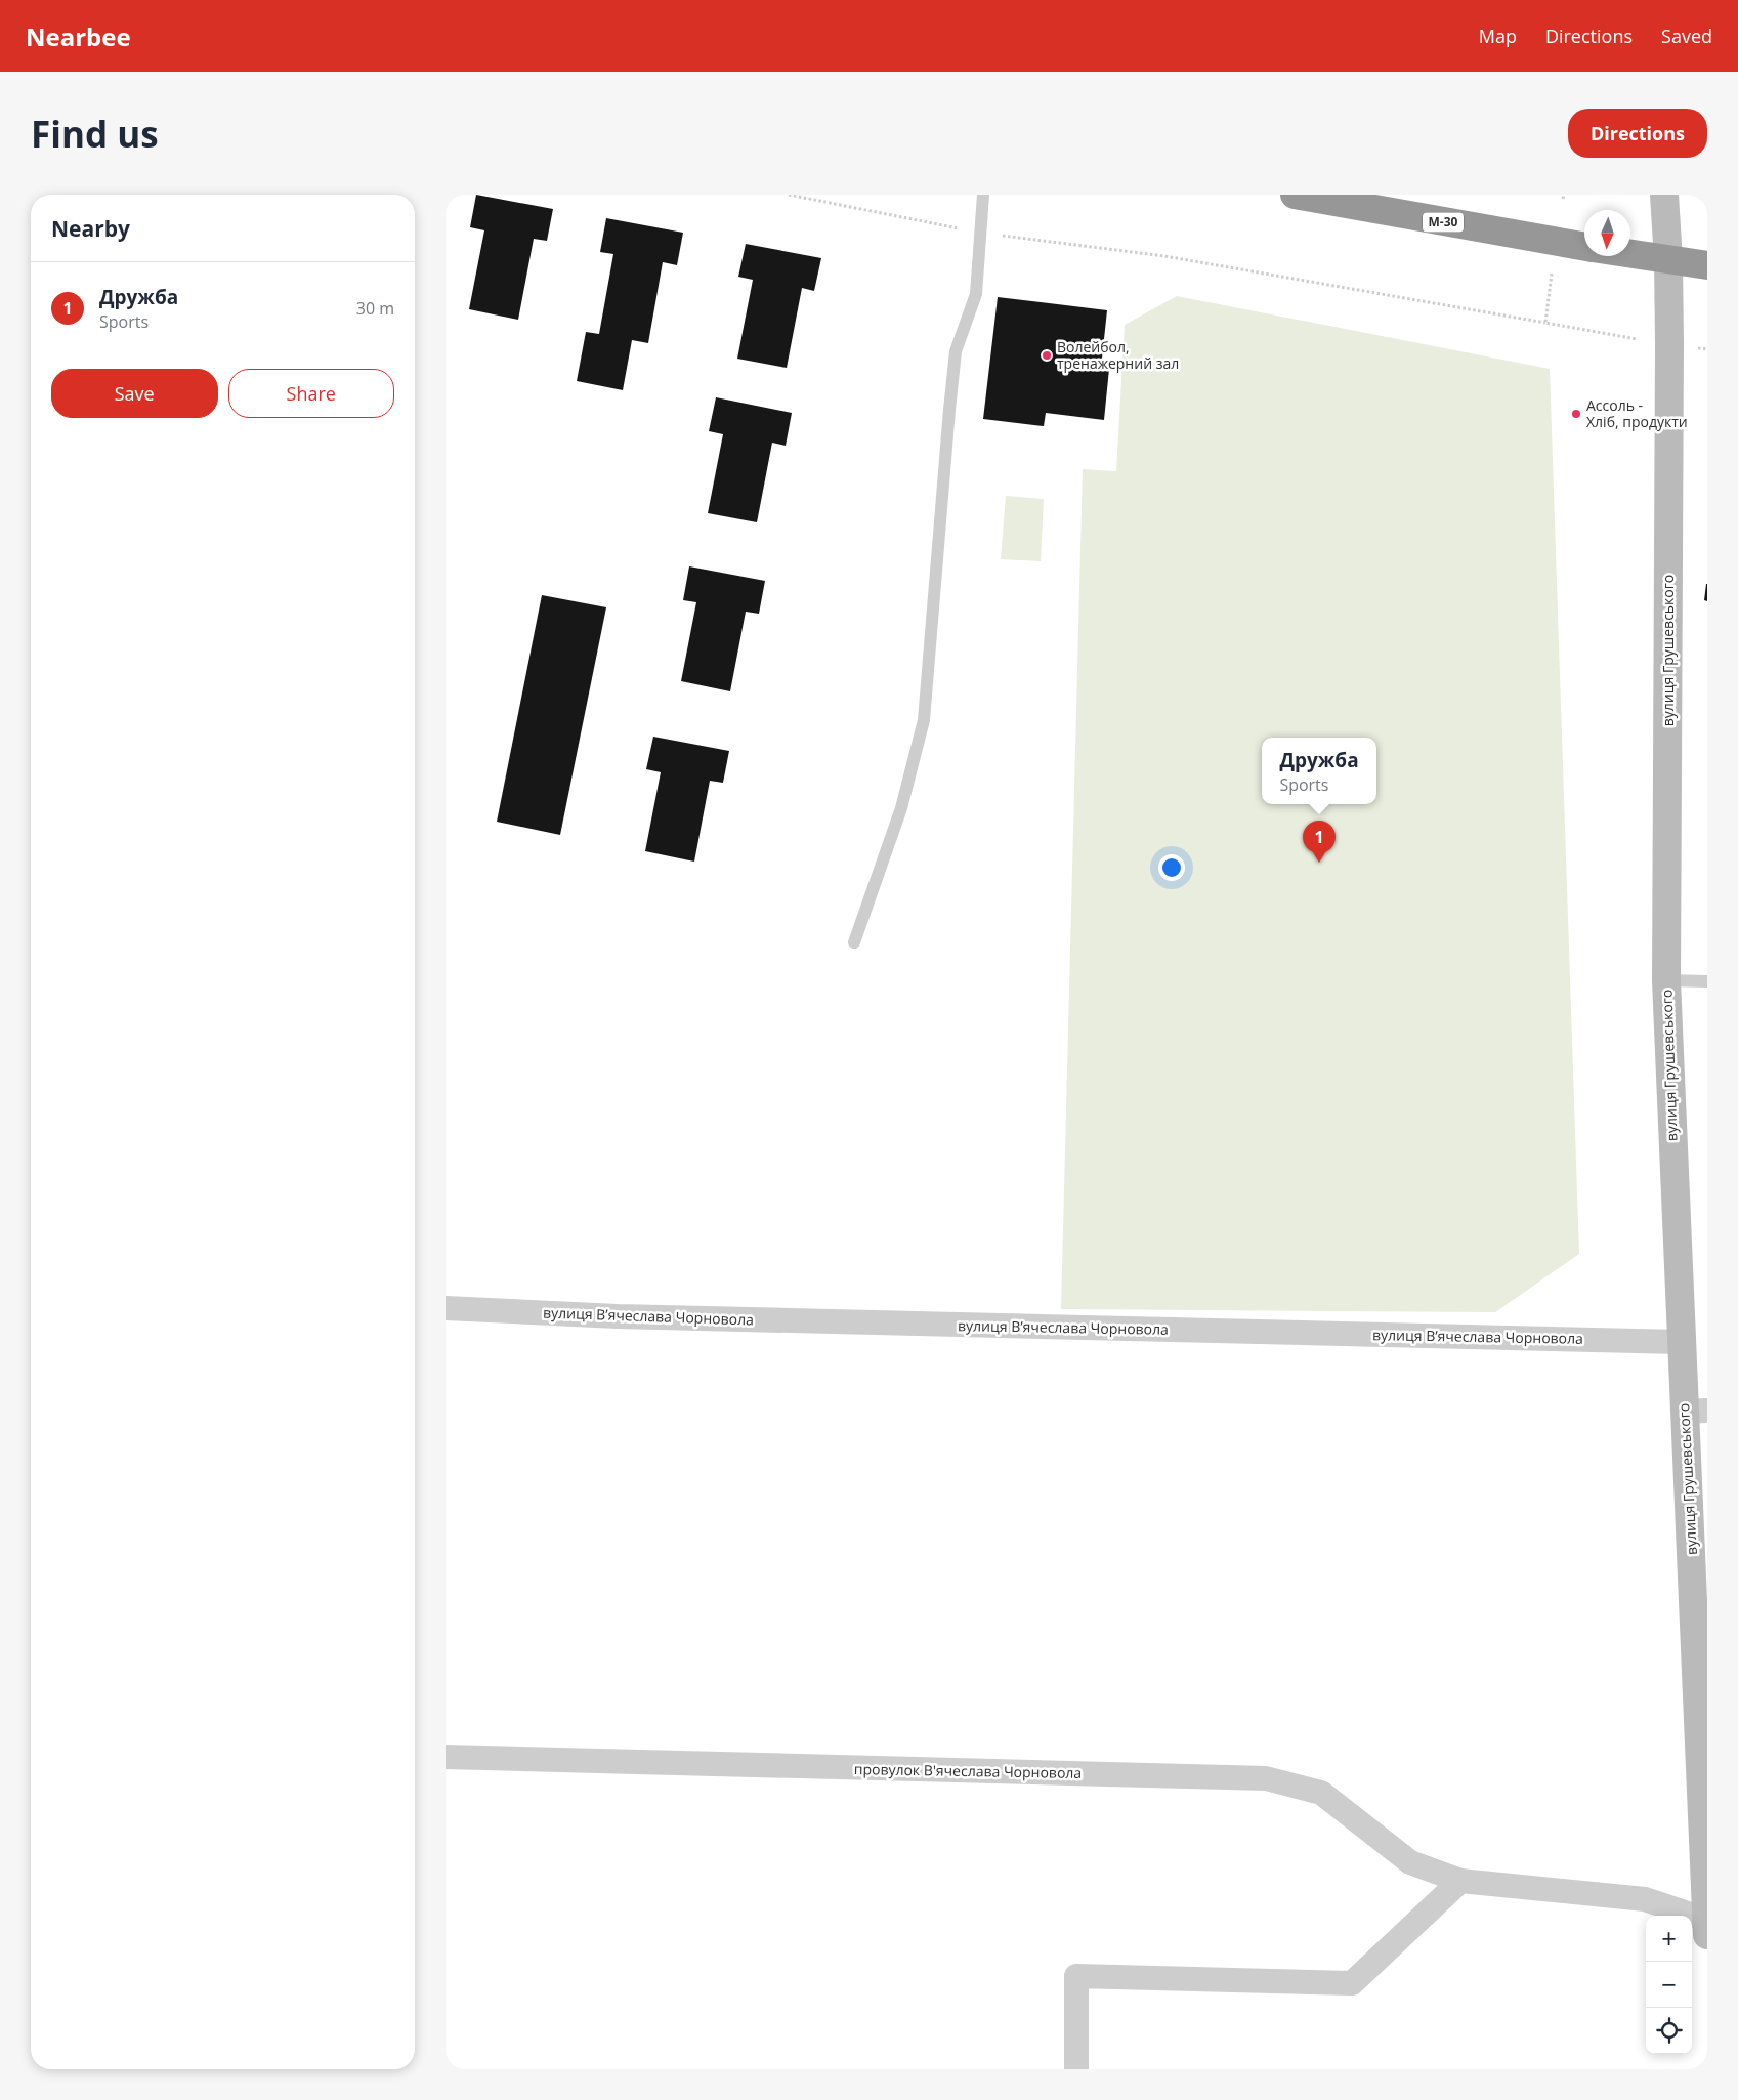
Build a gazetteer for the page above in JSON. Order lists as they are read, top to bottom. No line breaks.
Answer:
{"streets":{"highway":["М-30"],"street":["вулиця Грушевського","вулиця Вʼячеслава Чорновола","провулок В'ячеслава Чорновола"]},"crossings":[["М-30","вулиця Грушевського"],["вулиця Грушевського","вулиця Вʼячеслава Чорновола"],["вулиця Грушевського","провулок В'ячеслава Чорновола"]],"places":["Волейбол, тренажерний зал","Ассоль - Хліб, продукти"],"north":"bottom","page":{"header":"Nearbee","nav":["Map","Directions","Saved"],"buttons":["Directions",["Save","Share"]],"title":"Find us","heading":"Nearby","list":[{"mark":"1","name":"Дружба","note":"Sports","value":"30 m"}],"popup":["Дружба","Sports"],"pins":"1","map_buttons":["+","−"]}}
